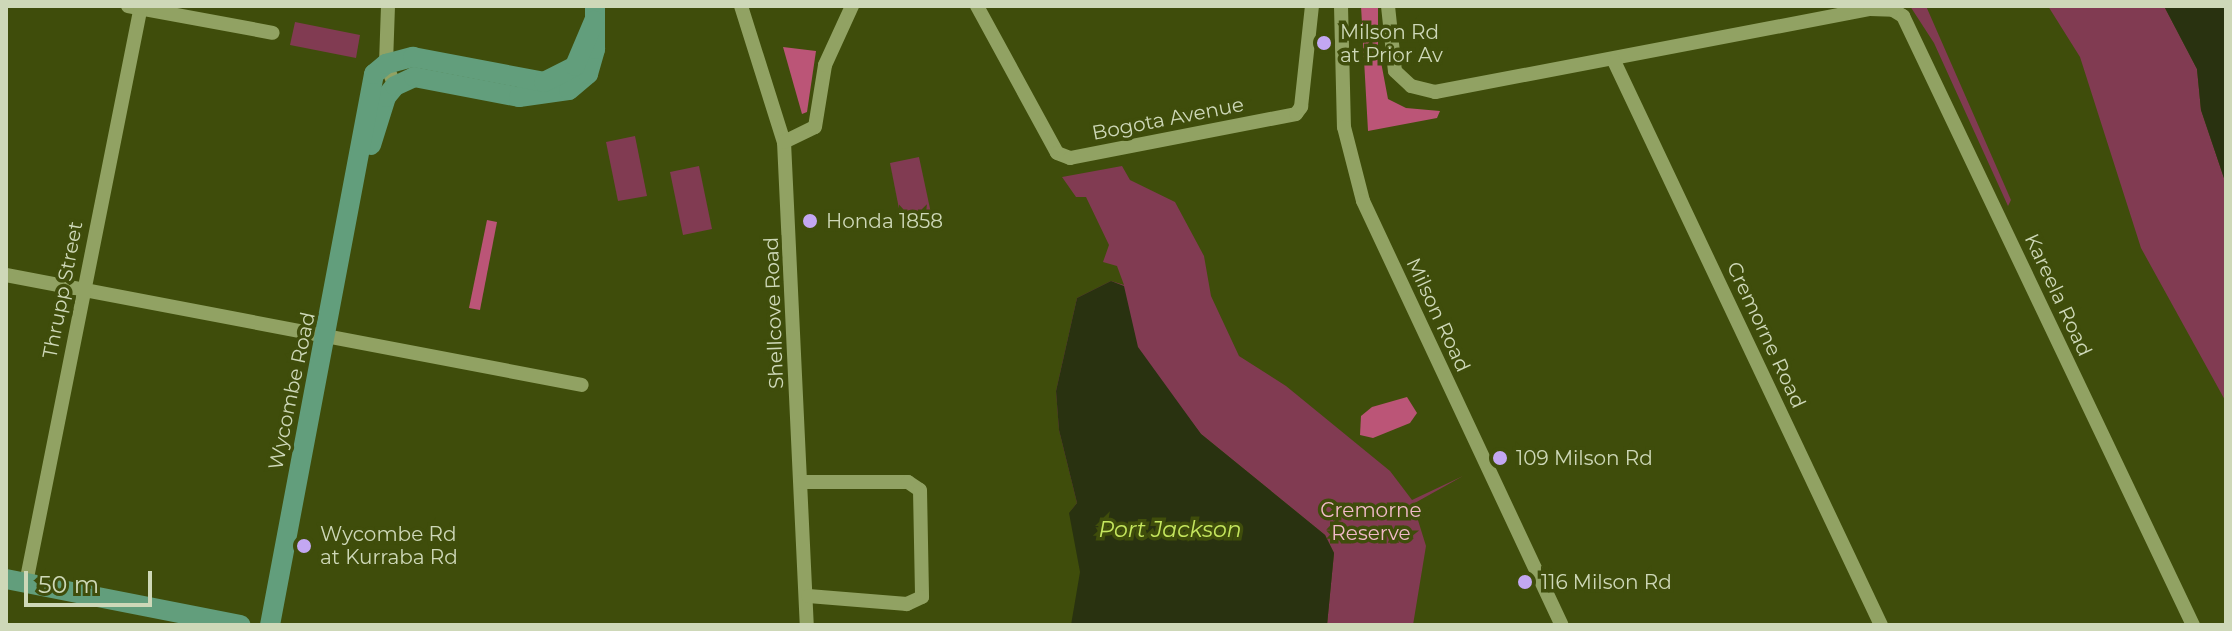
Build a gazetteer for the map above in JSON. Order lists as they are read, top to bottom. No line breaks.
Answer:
{"streets":{"main road":["Wycombe Road"],"street":["Bogota Avenue","Thrupp Street","Kareela Road","Shellcove Road","Milson Road","Cremorne Road"]},"water":["Port Jackson"],"parks":["Cremorne Reserve"],"places":["Milson Rd at Prior Av","Honda 1858","109 Milson Rd","Wycombe Rd at Kurraba Rd","116 Milson Rd"],"scale_bar":"50 m"}
